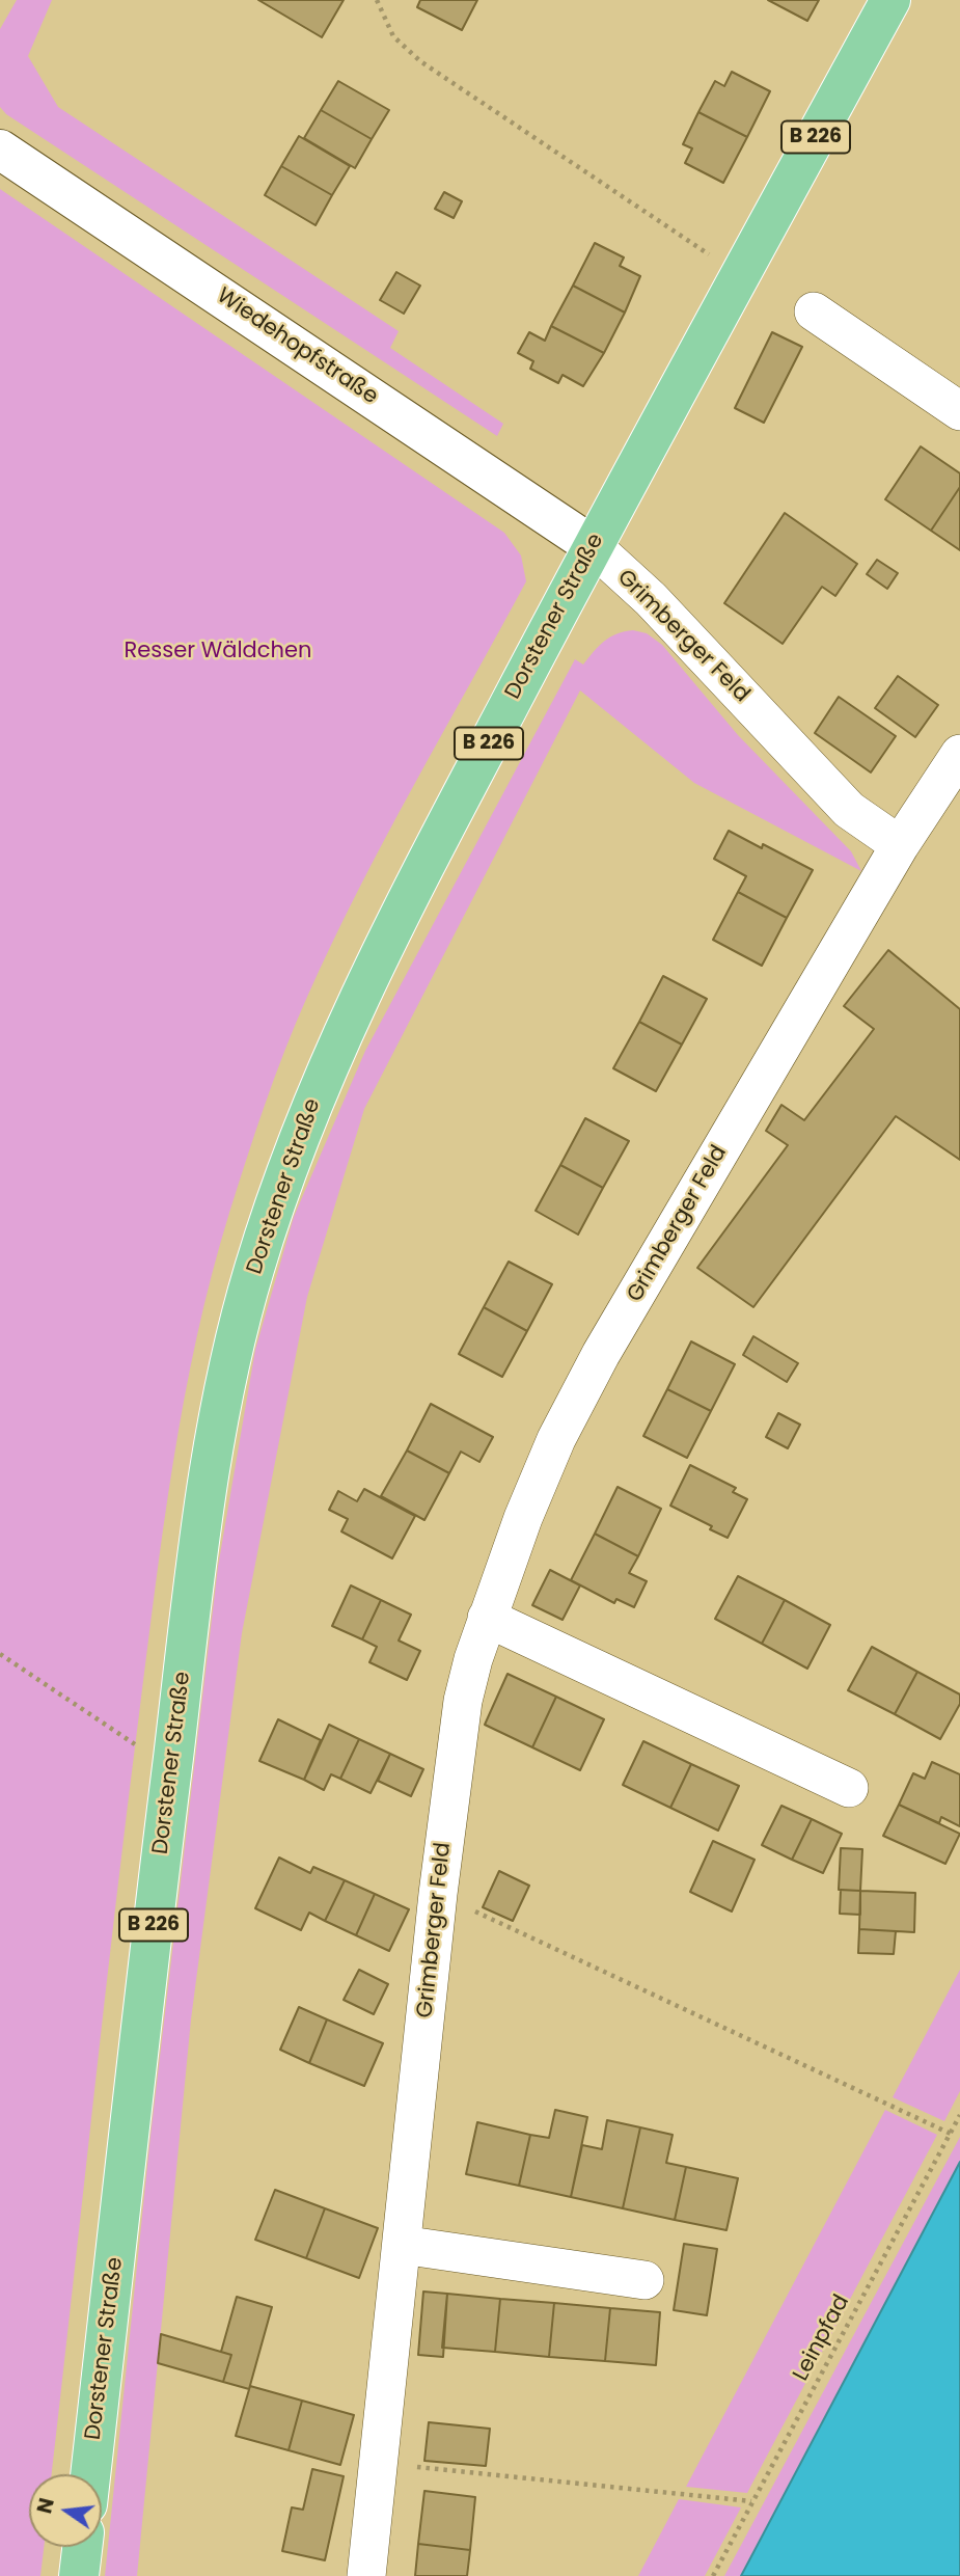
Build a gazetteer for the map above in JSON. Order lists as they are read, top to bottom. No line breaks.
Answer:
{"streets":{"main road":["B 226","Wiedehopfstraße","Dorstener Straße"],"street":["Grimberger Feld"],"path":["Leinpfad"]},"crossings":[["Wiedehopfstraße","Dorstener Straße"],["Wiedehopfstraße","Grimberger Feld"],["Dorstener Straße","Grimberger Feld"]],"parks":["Resser Wäldchen"],"north":"left"}
